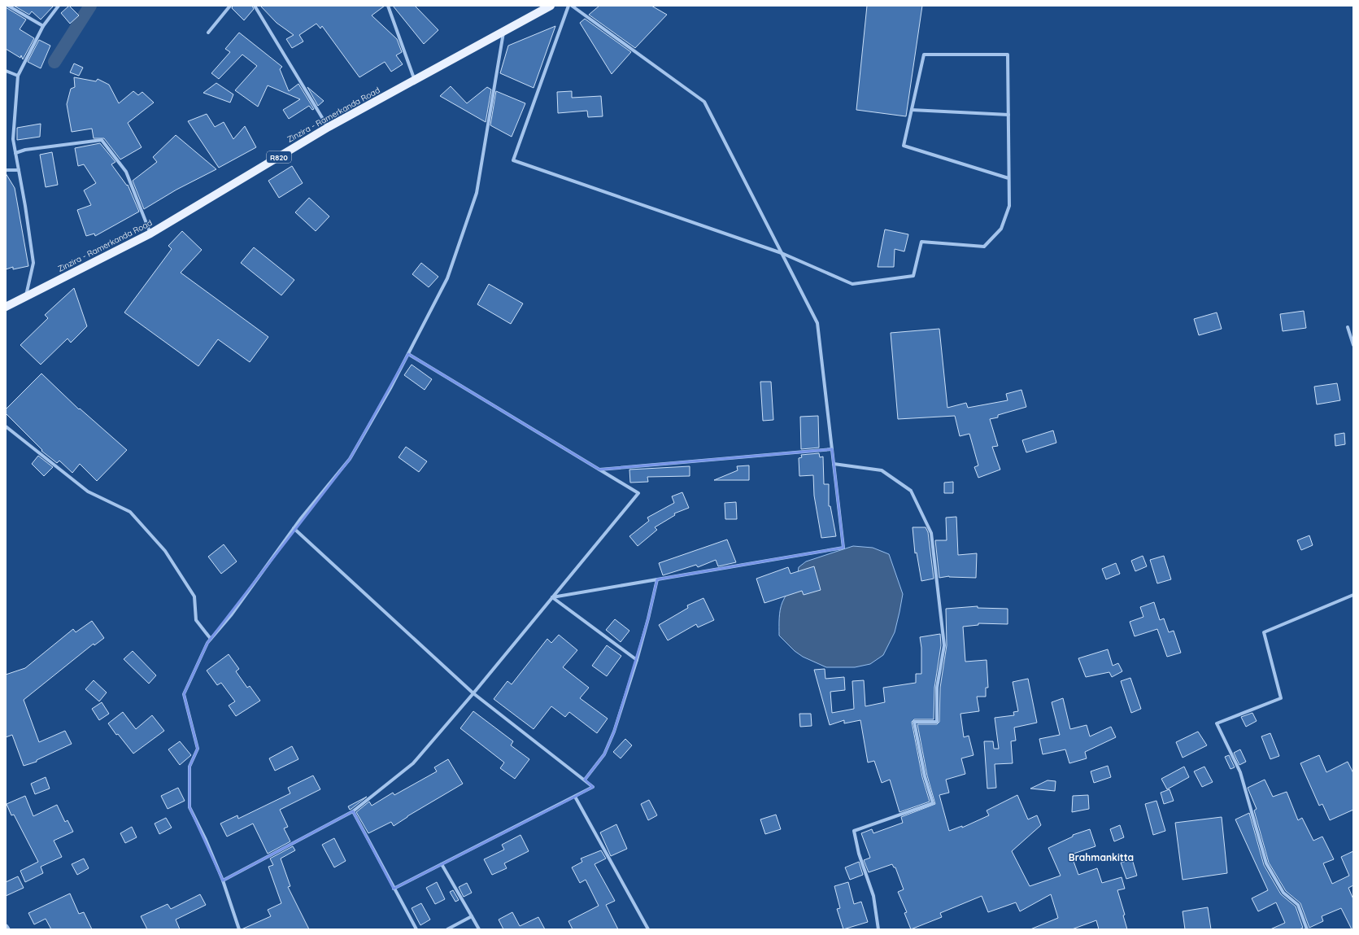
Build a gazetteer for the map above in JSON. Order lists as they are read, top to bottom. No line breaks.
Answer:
{"streets":{"main road":["Zinzira - Ramerkanda Road","R820"]},"districts":["Brahmankitta"]}
